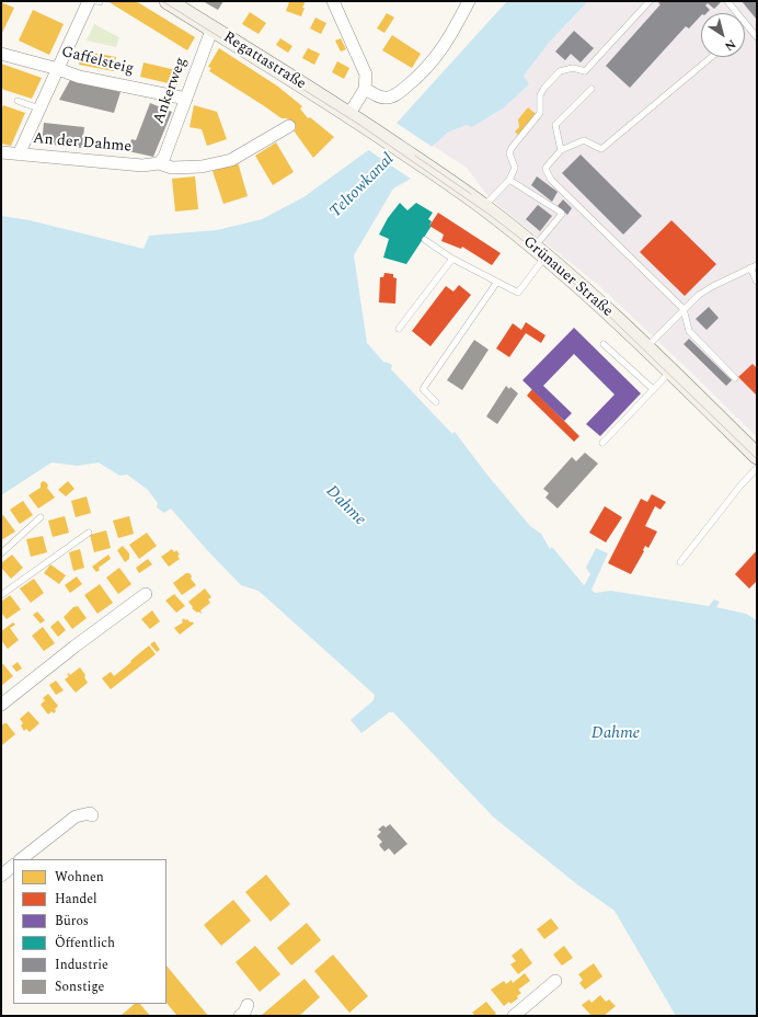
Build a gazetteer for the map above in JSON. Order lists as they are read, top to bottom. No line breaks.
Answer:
{"streets":{"main road":["Regattastraße","Grünauer Straße"],"street":["Gaffelsteig","Ankerweg","An der Dahme"]},"crossings":[["Gaffelsteig","Ankerweg"],["Regattastraße","Ankerweg"],["Regattastraße","Grünauer Straße"],["Ankerweg","An der Dahme"]],"water":["Teltowkanal","Dahme"],"legend":["Wohnen","Handel","Büros","Öffentlich","Industrie","Sonstige"],"north":"bottom right"}
